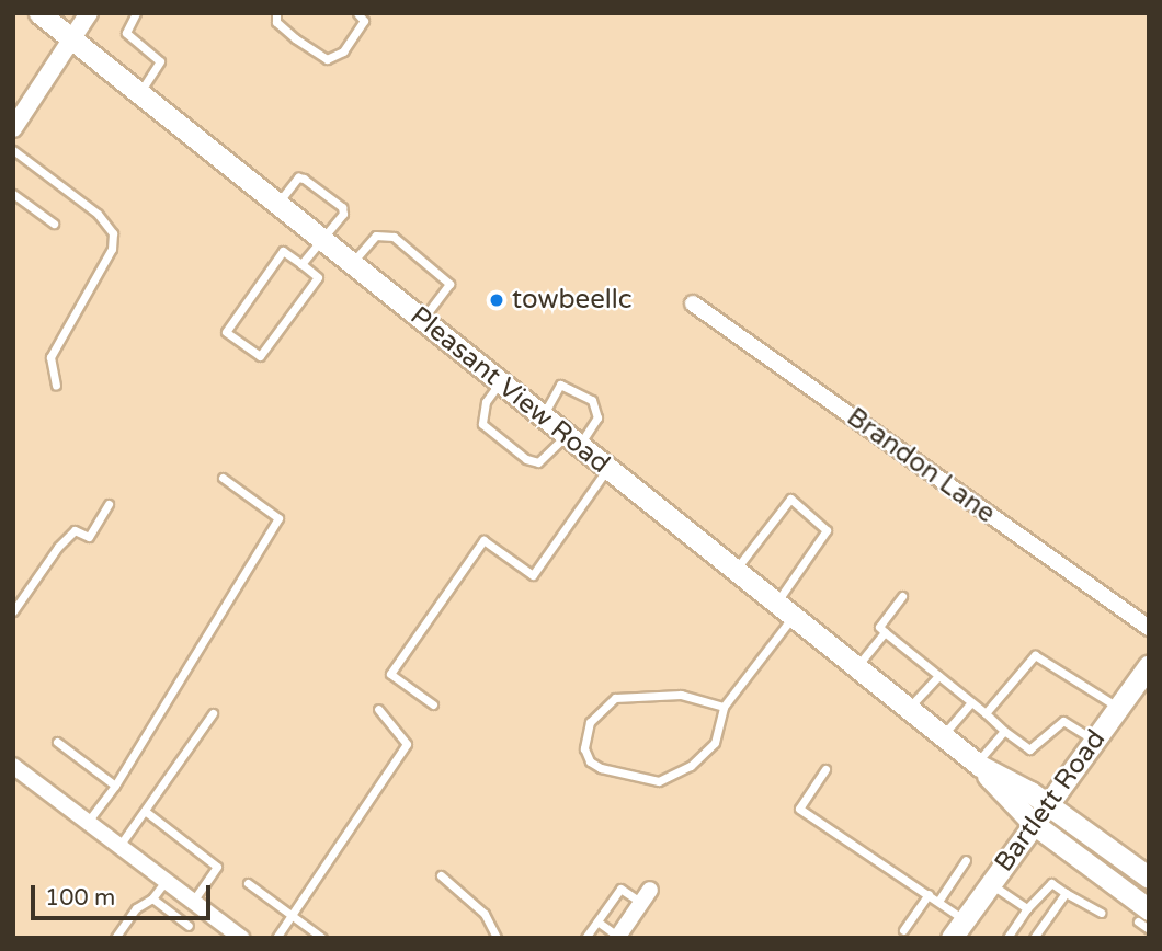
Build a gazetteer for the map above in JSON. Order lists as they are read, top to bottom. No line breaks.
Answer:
{"streets":{"main road":["Pleasant View Road","Bartlett Road"],"street":["Brandon Lane"]},"crossings":[["Pleasant View Road","Bartlett Road"]],"places":["towbeellc"],"scale_bar":"100 m"}
